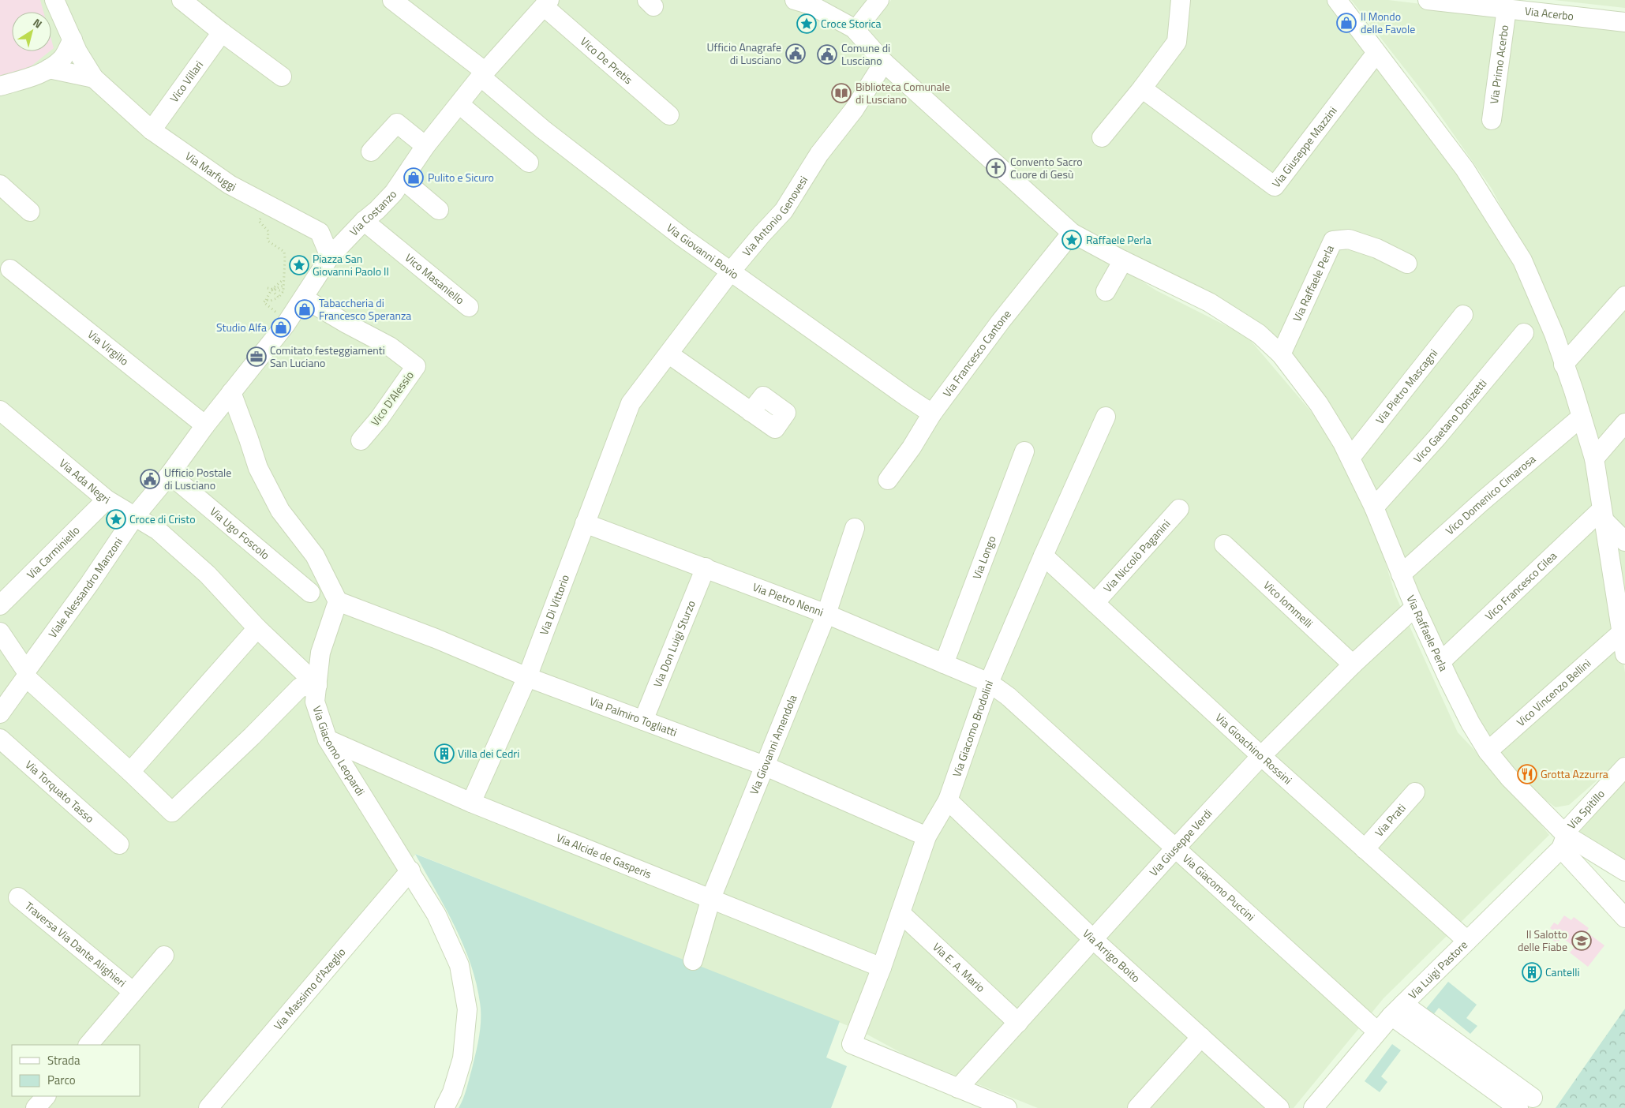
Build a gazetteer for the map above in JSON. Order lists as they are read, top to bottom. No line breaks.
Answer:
{"streets":{"street":["Via Acerbo","Vico De Pretis","Via Primo Acerbo","Vico Villari","Via Giuseppe Mazzini","Via Marfuggi","Via Costanzo","Via Antonio Genovesi","Via Giovanni Bovio","Vico Masaniello","Via Raffaele Perla","Via Virgilio","Via Francesco Cantone","Via Pietro Mascagni","Vico D'Alessio","Vico Gaetano Donizetti","Via Ada Negri","Vico Domenico Cimarosa","Via Ugo Foscolo","Via Carminiello","Via Niccolò Paganini","Via Longo","Vico Francesco Cilea","Viale Alessandro Manzoni","Via Pietro Nenni","Via Di Vittorio","Vico Iommelli","Via Don Luigi Sturzo","Vico Vincenzo Bellini","Via Palmiro Togliatti","Via Giacomo Brodolini","Via Giovanni Amendola","Via Gioachino Rossini","Via Giacomo Leopardi","Via Torquato Tasso","Via Spitillo","Via Prati","Via Giuseppe Verdi","Via Alcide de Gasperis","Via Giacomo Puccini","Traversa Via Dante Alighieri","Via Arrigo Boito","Via E. A. Mario","Via Luigi Pastore","Via Massimo d'Azeglio"]},"crossings":[["Via Acerbo","Via Primo Acerbo"],["Vico De Pretis","Via Costanzo"],["Vico Villari","Via Marfuggi"],["Via Marfuggi","Via Costanzo"],["Via Costanzo","Via Giovanni Bovio"],["Via Costanzo","Vico Masaniello"],["Via Costanzo","Vico D'Alessio"],["Via Costanzo","Viale Alessandro Manzoni"],["Via Antonio Genovesi","Via Giovanni Bovio"],["Via Antonio Genovesi","Via Raffaele Perla"],["Via Antonio Genovesi","Via Di Vittorio"],["Via Giovanni Bovio","Via Francesco Cantone"],["Via Raffaele Perla","Via Francesco Cantone"],["Via Raffaele Perla","Via Pietro Mascagni"],["Via Raffaele Perla","Vico Gaetano Donizetti"],["Via Raffaele Perla","Vico Domenico Cimarosa"],["Via Raffaele Perla","Vico Francesco Cilea"],["Via Raffaele Perla","Vico Vincenzo Bellini"],["Via Raffaele Perla","Via Spitillo"],["Via Raffaele Perla","Via Giuseppe Verdi"],["Via Raffaele Perla","Via Luigi Pastore"],["Via Virgilio","Viale Alessandro Manzoni"],["Via Ada Negri","Via Carminiello"],["Via Ada Negri","Viale Alessandro Manzoni"],["Via Ada Negri","Via Giacomo Leopardi"],["Via Ugo Foscolo","Viale Alessandro Manzoni"],["Via Niccolò Paganini","Via Gioachino Rossini"],["Via Longo","Via Pietro Nenni"],["Via Pietro Nenni","Via Di Vittorio"],["Via Pietro Nenni","Via Don Luigi Sturzo"],["Via Pietro Nenni","Via Giacomo Brodolini"],["Via Pietro Nenni","Via Giovanni Amendola"],["Via Pietro Nenni","Via Giacomo Puccini"],["Via Di Vittorio","Via Palmiro Togliatti"],["Via Di Vittorio","Via Alcide de Gasperis"],["Vico Iommelli","Via Giuseppe Verdi"],["Via Don Luigi Sturzo","Via Palmiro Togliatti"],["Via Palmiro Togliatti","Via Giacomo Brodolini"],["Via Palmiro Togliatti","Via Giovanni Amendola"],["Via Palmiro Togliatti","Via Giacomo Leopardi"],["Via Giacomo Brodolini","Via Gioachino Rossini"],["Via Giacomo Brodolini","Via Giuseppe Verdi"],["Via Giacomo Brodolini","Via Alcide de Gasperis"],["Via Giacomo Brodolini","Via Giacomo Puccini"],["Via Giacomo Brodolini","Via Arrigo Boito"],["Via Giacomo Brodolini","Via E. A. Mario"],["Via Giovanni Amendola","Via Alcide de Gasperis"],["Via Gioachino Rossini","Via Prati"],["Via Gioachino Rossini","Via Giuseppe Verdi"],["Via Gioachino Rossini","Via Luigi Pastore"],["Via Giacomo Leopardi","Via Alcide de Gasperis"],["Via Giacomo Leopardi","Via Massimo d'Azeglio"],["Via Spitillo","Via Luigi Pastore"],["Via Giuseppe Verdi","Via Giacomo Puccini"],["Via Giuseppe Verdi","Via Arrigo Boito"],["Via Giuseppe Verdi","Via E. A. Mario"],["Via Giacomo Puccini","Via Luigi Pastore"]],"places":{"shop":["Il Mondo delle Favole","Pulito e Sicuro","Tabaccheria di Francesco Speranza","Studio Alfa"],"place":["Croce Storica","Raffaele Perla","Piazza San Giovanni Paolo II","Croce di Cristo"],"public building":["Ufficio Anagrafe di Lusciano","Comune di Lusciano","Ufficio Postale di Lusciano"],"library":["Biblioteca Comunale di Lusciano"],"church":["Convento Sacro Cuore di Gesù"],"office":["Comitato festeggiamenti San Luciano"],"building":["Villa dei Cedri","Cantelli"],"restaurant":["Grotta Azzurra"],"school or university":["Il Salotto delle Fiabe"]},"legend":["Strada","Parco"],"north":"top right"}
